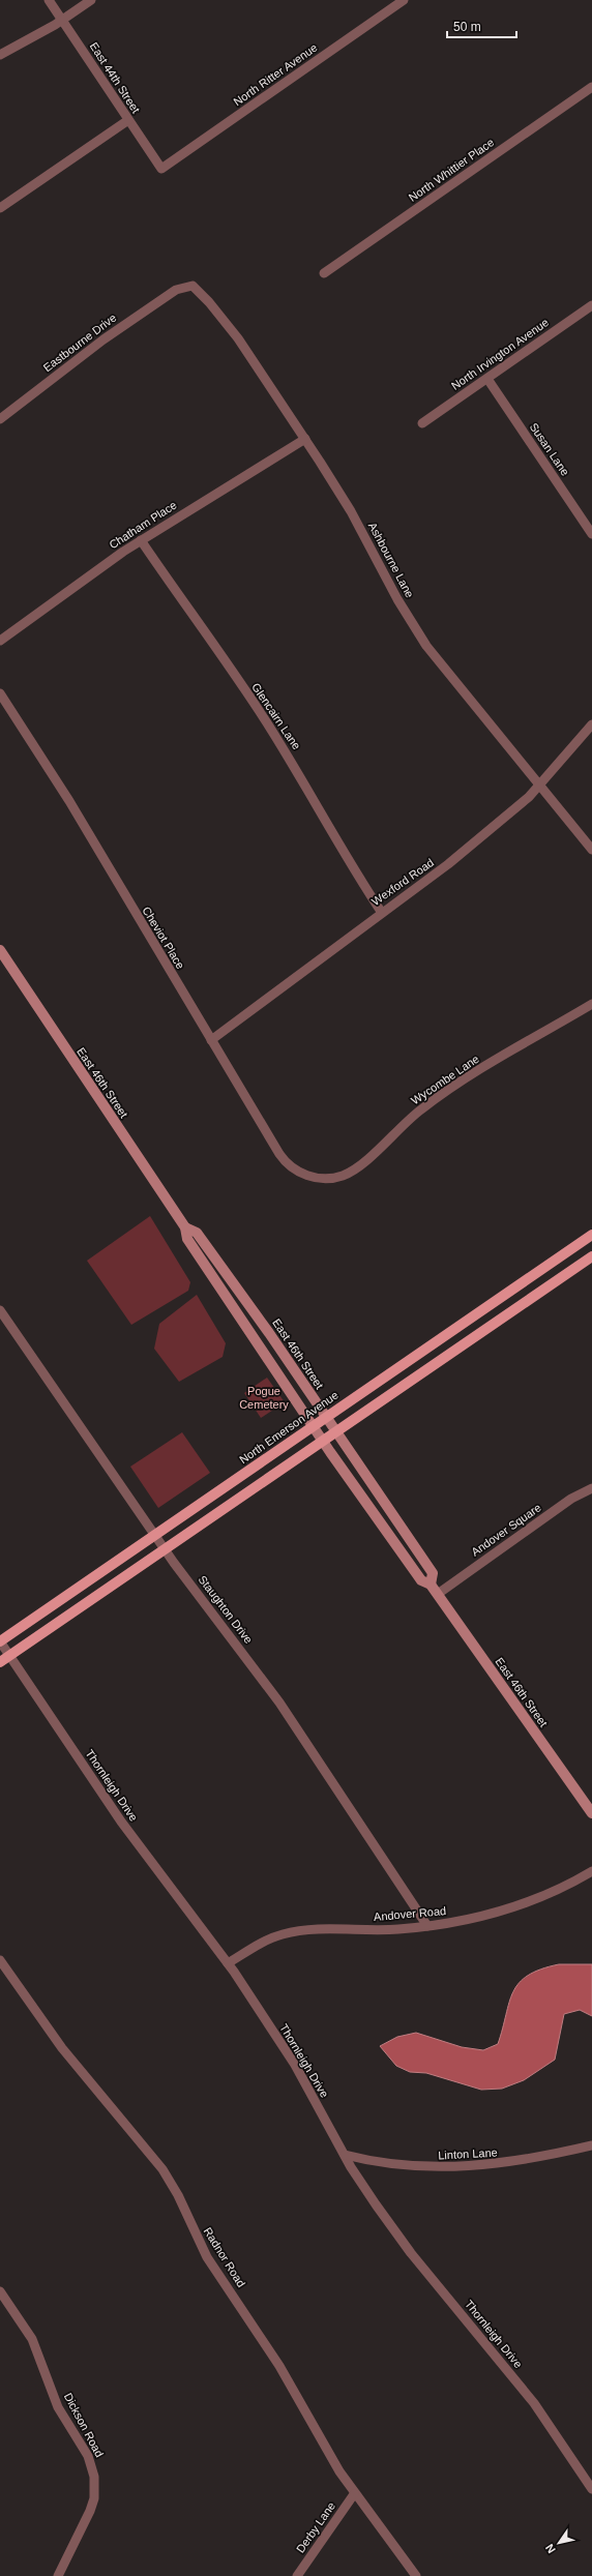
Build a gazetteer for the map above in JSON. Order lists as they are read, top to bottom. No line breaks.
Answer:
{"streets":{"main road":["East 46th Street","North Emerson Avenue"],"street":["North Ritter Avenue","East 44th Street","North Whittier Place","Eastbourne Drive","North Irvington Avenue","Susan Lane","Chatham Place","Ashbourne Lane","Glencairn Lane","Wexford Road","Cheviot Place","Wycombe Lane","Andover Square","Staughton Drive","Thornleigh Drive","Andover Road","Linton Lane","Radnor Road","Dickson Road","Derby Lane"]},"crossings":[["North Ritter Avenue","East 44th Street"],["Eastbourne Drive","Ashbourne Lane"],["North Irvington Avenue","Susan Lane"],["Chatham Place","Ashbourne Lane"],["Chatham Place","Glencairn Lane"],["Ashbourne Lane","Wexford Road"],["Glencairn Lane","Wexford Road"],["Wexford Road","Cheviot Place"],["Cheviot Place","Wycombe Lane"],["East 46th Street","North Emerson Avenue"],["East 46th Street","Andover Square"],["North Emerson Avenue","Staughton Drive"],["North Emerson Avenue","Thornleigh Drive"],["Staughton Drive","Andover Road"],["Thornleigh Drive","Andover Road"],["Thornleigh Drive","Linton Lane"],["Radnor Road","Derby Lane"]],"parks":["Pogue Cemetery"],"scale_bar":"50 m","north":"bottom left"}
